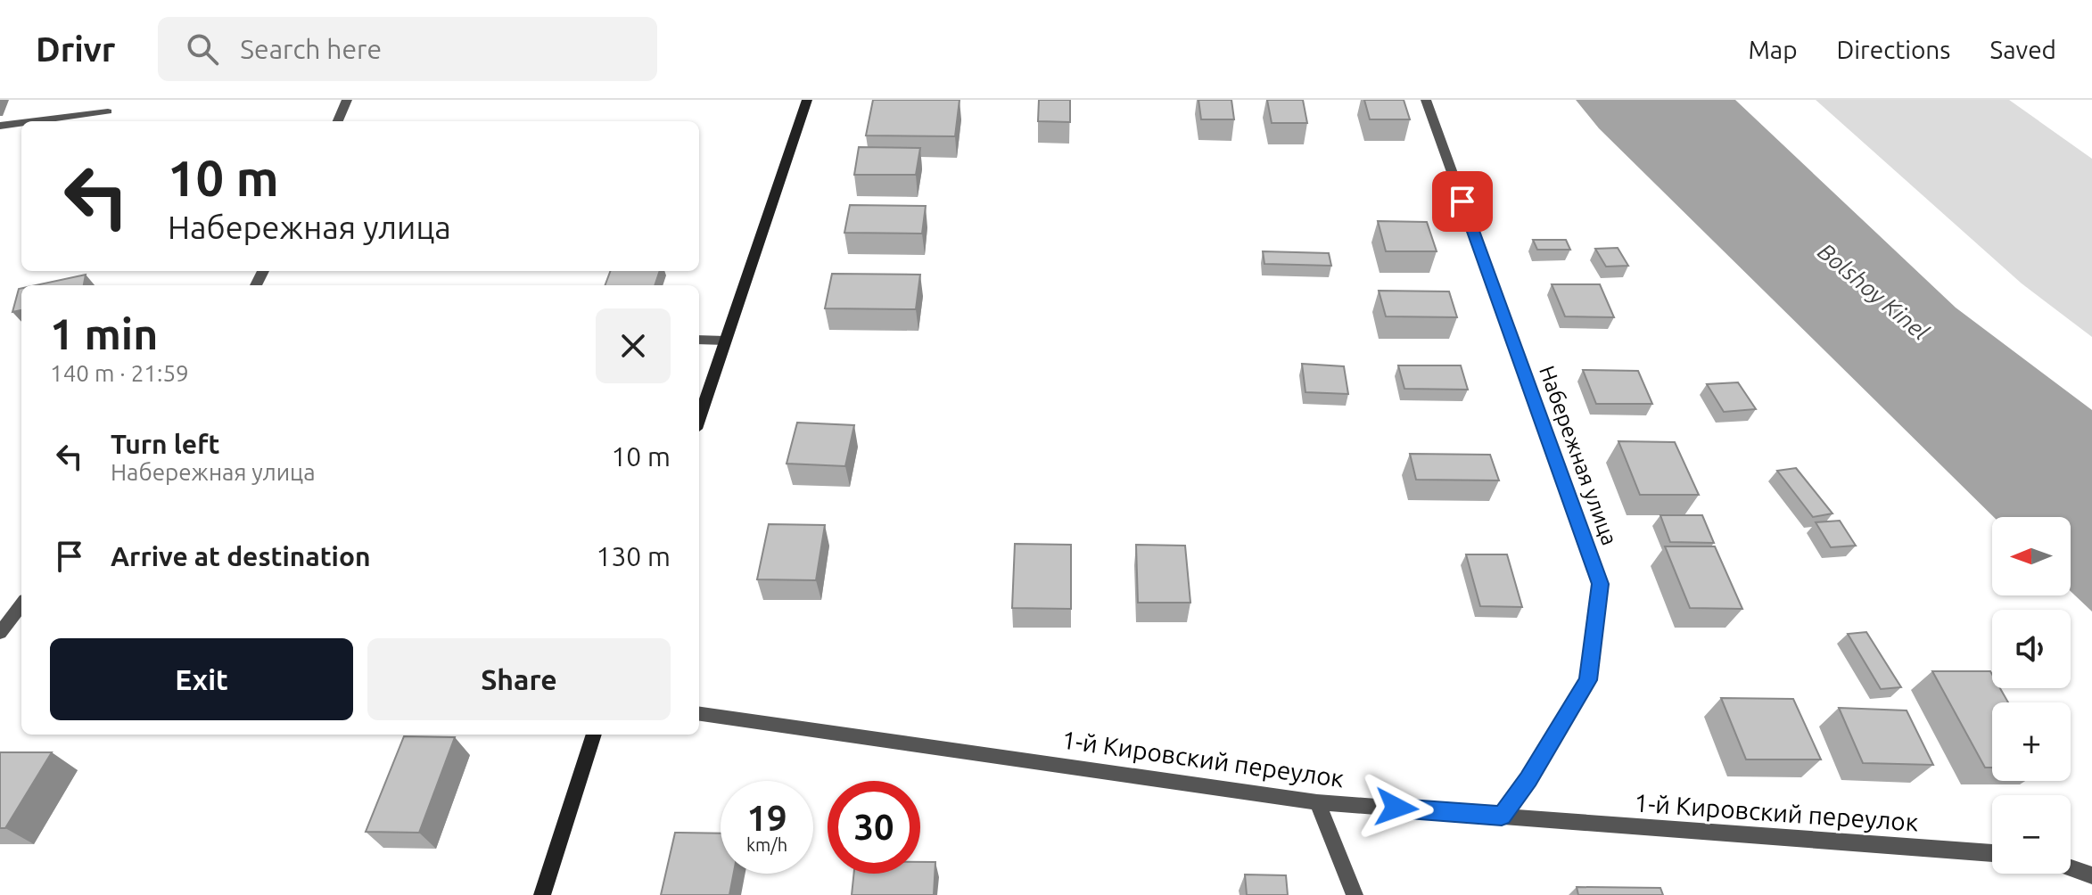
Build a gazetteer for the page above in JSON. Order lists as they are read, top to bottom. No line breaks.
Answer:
{"streets":{"street":["Набережная улица","1-й Кировский переулок"]},"crossings":[["Набережная улица","1-й Кировский переулок"]],"water":["Bolshoy Kinel"],"north":"left","page":{"header":"Drivr","search":"Search here","nav":["Map","Directions","Saved"],"turn":["10 m","Набережная улица"],"heading":["1 min","140 m · 21:59"],"list":[{"name":"Turn left","note":"Набережная улица","value":"10 m"},{"name":"Arrive at destination","value":"130 m"}],"map_buttons":["+","−"],"buttons":["Exit","Share"],"speed":"19 km/h","limit":"30"}}
